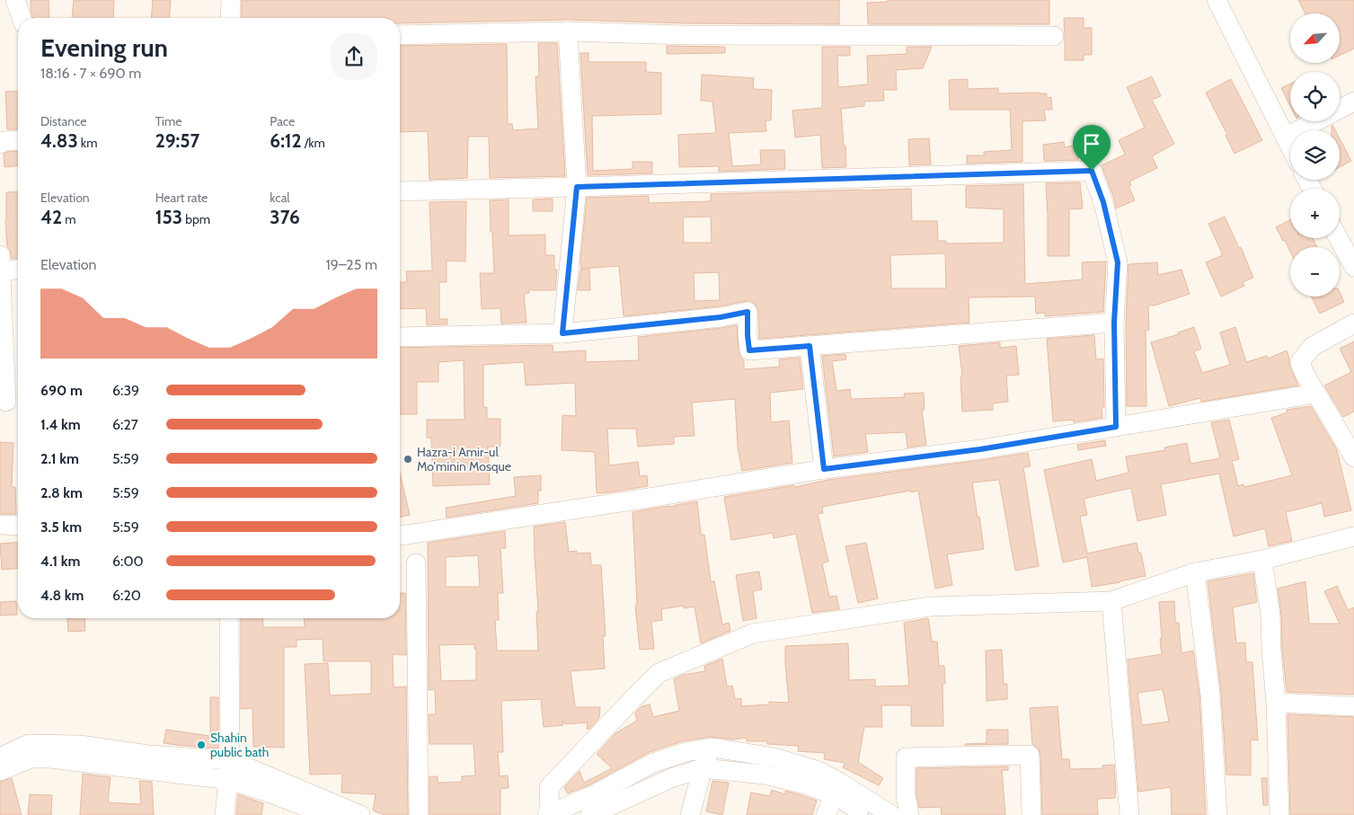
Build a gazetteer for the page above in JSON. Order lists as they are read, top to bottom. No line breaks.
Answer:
{"places":["Hazra-i Amir-ul Mo'minin Mosque","Shahin public bath"],"north":"bottom left","page":{"map_buttons":["+","−"],"heading":["Evening run","18:16 · 7 × 690 m"],"stats":[["Distance","4.83 km"],["Time","29:57"],["Pace","6:12 /km"],["Elevation","42 m"],["Heart rate","153 bpm"],["kcal","376"]],"chart":["Elevation","19–25 m"],"list":[{"name":"690 m","note":"6:39"},{"name":"1.4 km","note":"6:27"},{"name":"2.1 km","note":"5:59"},{"name":"2.8 km","note":"5:59"},{"name":"3.5 km","note":"5:59"},{"name":"4.1 km","note":"6:00"},{"name":"4.8 km","note":"6:20"}]}}
